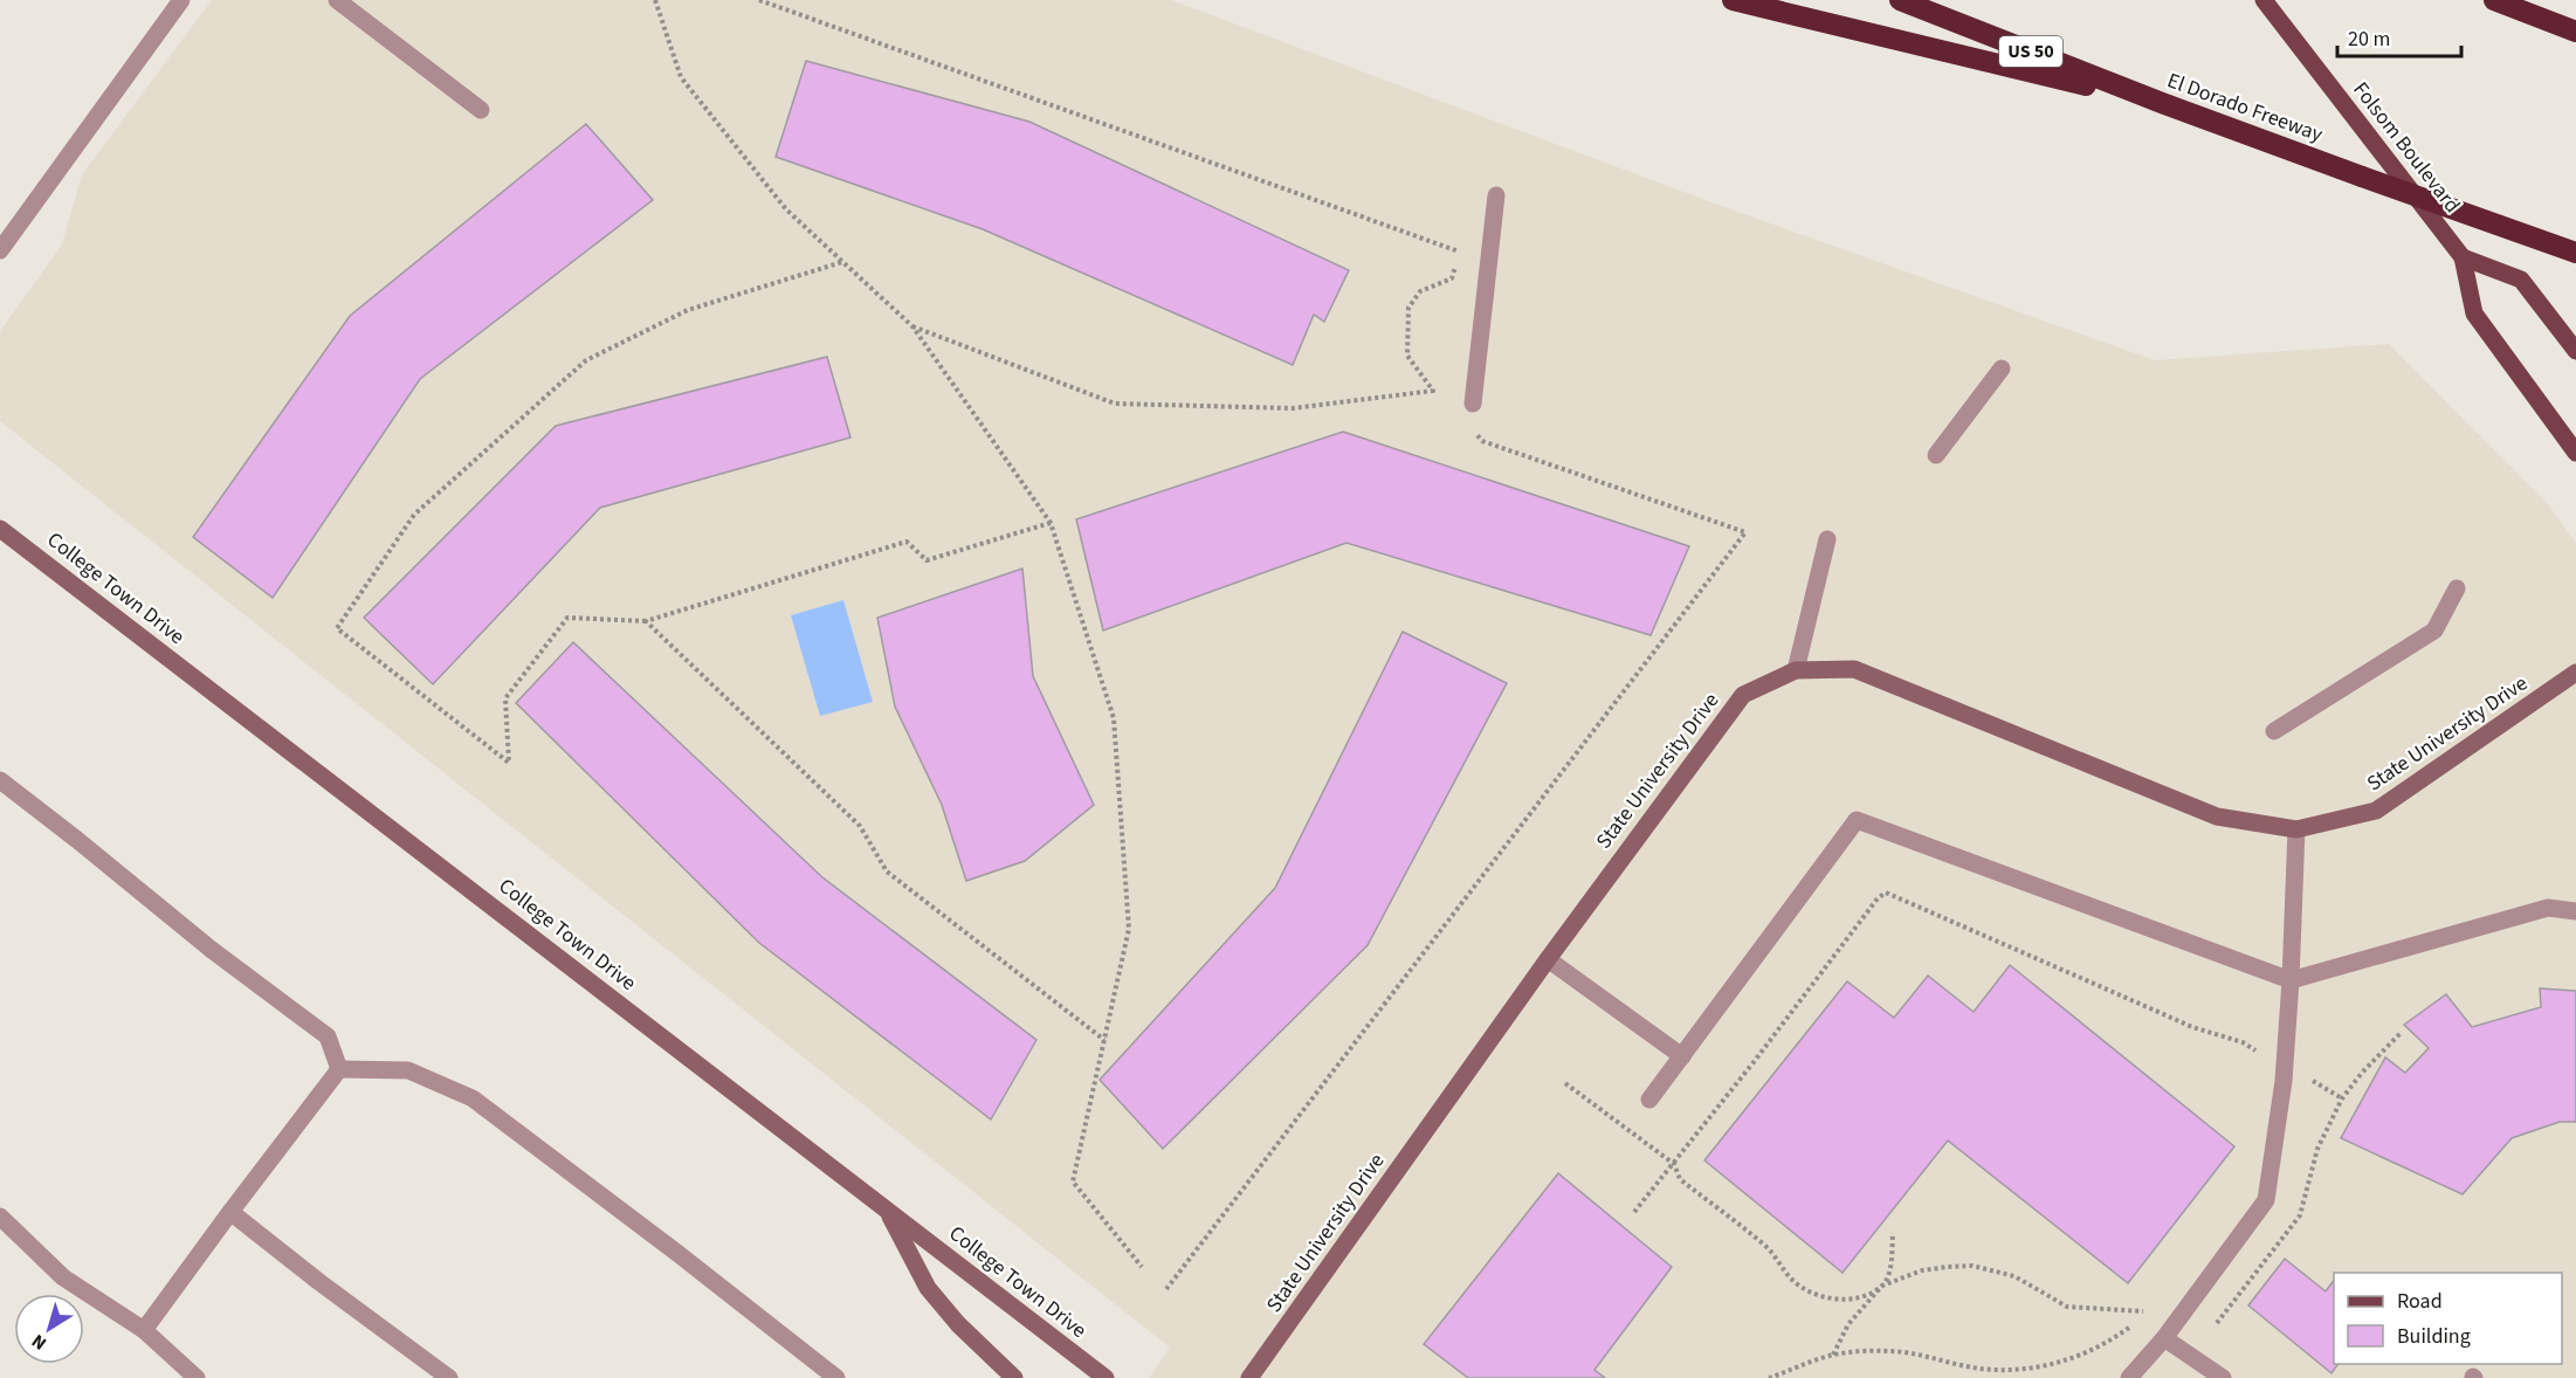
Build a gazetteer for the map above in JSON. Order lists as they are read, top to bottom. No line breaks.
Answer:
{"streets":{"highway":["US 50","El Dorado Freeway"],"main road":["Folsom Boulevard"],"street":["College Town Drive","State University Drive"]},"legend":["Road","Building"],"scale_bar":"20 m","north":"bottom left"}
